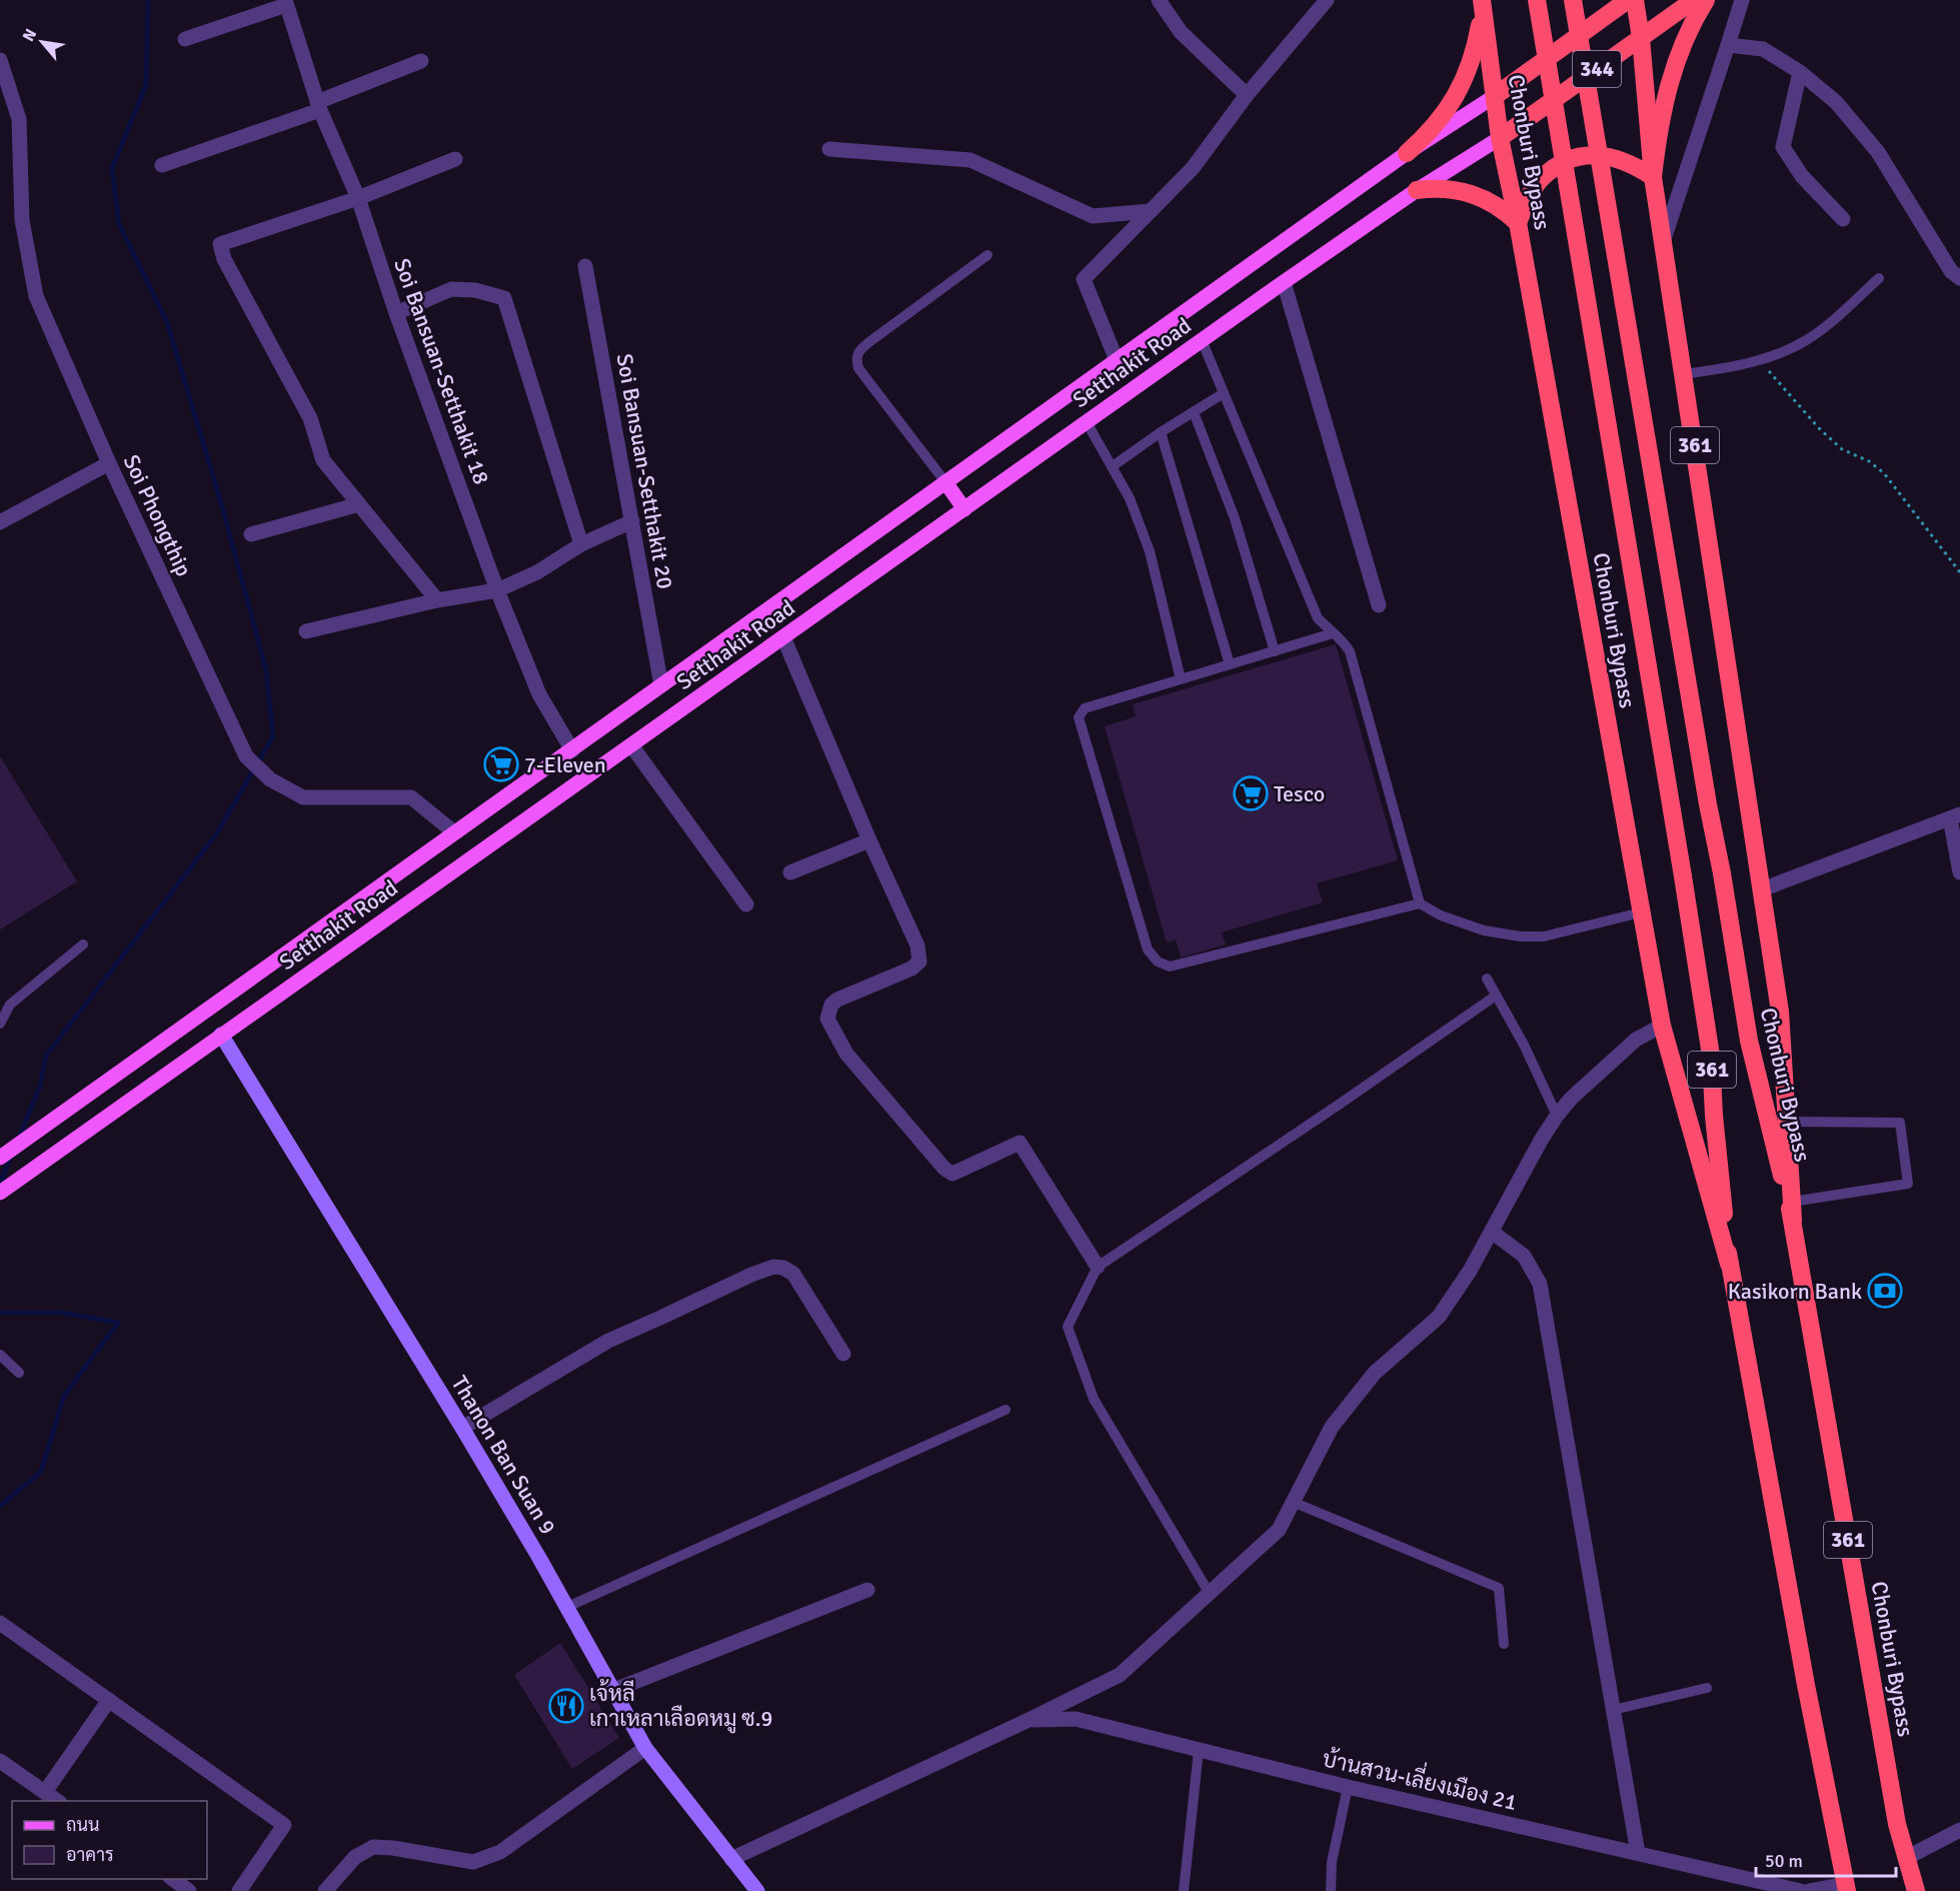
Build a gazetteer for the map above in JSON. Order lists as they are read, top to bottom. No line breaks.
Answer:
{"streets":{"highway":["344","Chonburi Bypass","361"],"main road":["Setthakit Road"],"street":["Soi Bansuan-Setthakit 18","Soi Bansuan-Setthakit 20","Soi Phongthip","Thanon Ban Suan 9","บ้านสวน-เลี่ยงเมือง 21"]},"crossings":[["344","Chonburi Bypass"],["344","Setthakit Road"],["Chonburi Bypass","Setthakit Road"],["Setthakit Road","Soi Bansuan-Setthakit 18"],["Setthakit Road","Soi Bansuan-Setthakit 20"],["Setthakit Road","Soi Phongthip"],["Setthakit Road","Thanon Ban Suan 9"]],"places":{"supermarket":["7-Eleven","Tesco"],"bank":["Kasikorn Bank"],"restaurant":["เจ้หลี เกาเหลาเลือดหมู ซ.9"]},"legend":["ถนน","อาคาร"],"scale_bar":"50 m","north":"top left"}
